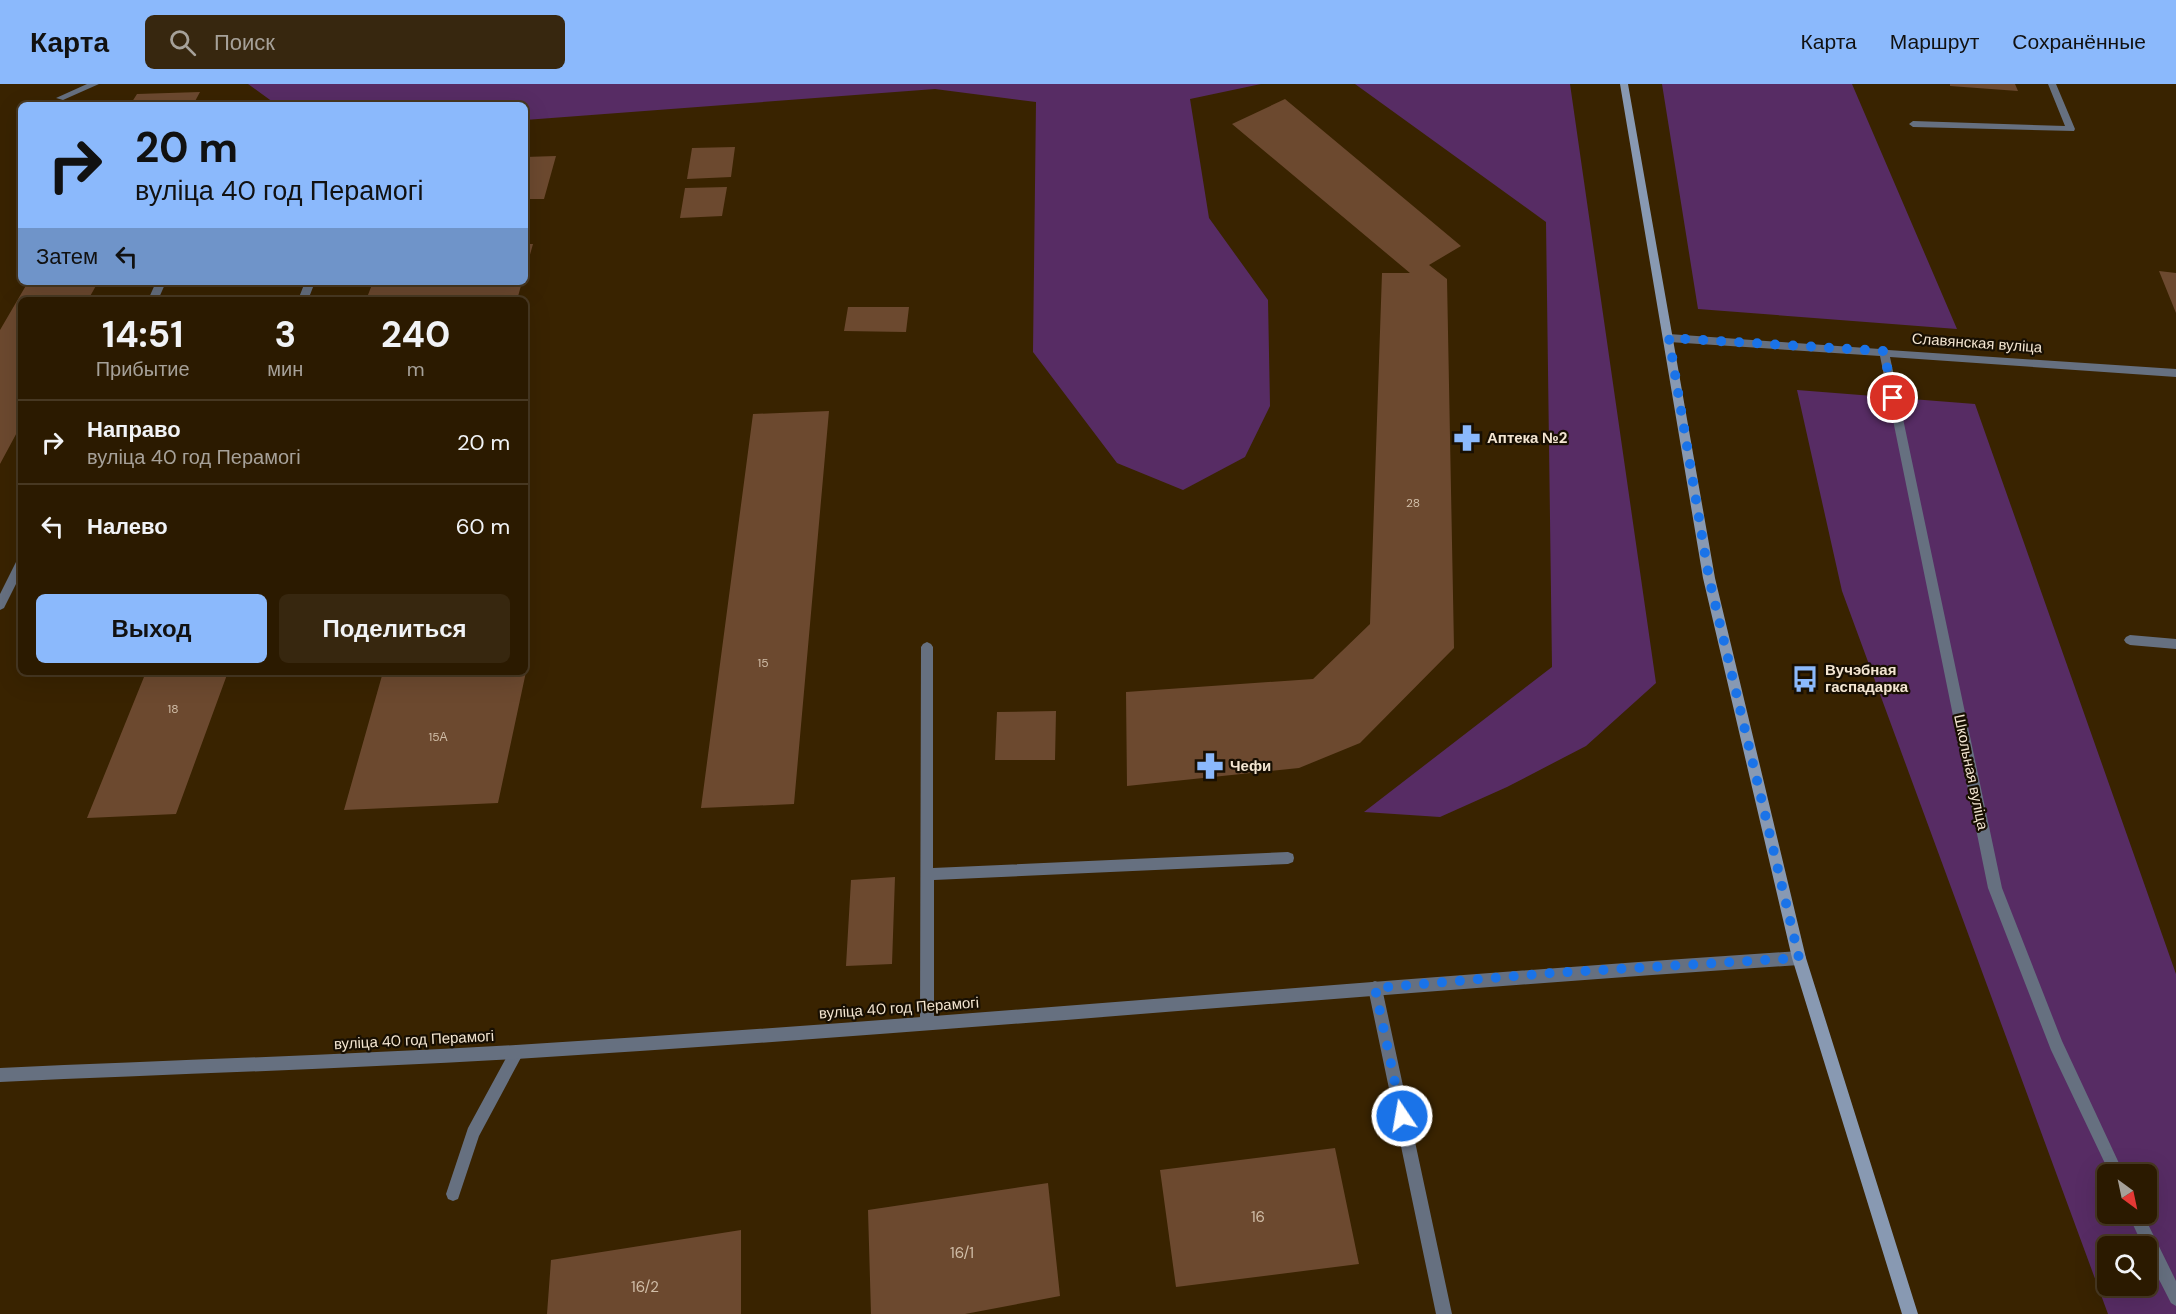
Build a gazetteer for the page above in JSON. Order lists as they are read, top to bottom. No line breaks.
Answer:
{"streets":{"street":["Славянская вуліца","Школьная вуліца","вуліца 40 год Перамогі"]},"crossings":[["Славянская вуліца","Школьная вуліца"]],"places":{"pharmacy":["Аптека №2","Чефи"],"bus stop":["Вучэбная гаспадарка"]},"house_numbers":["28","15","18","15А","16","16/1","16/2"],"north":"bottom right","page":{"header":"Карта","search":"Поиск","nav":["Карта","Маршрут","Сохранённые"],"turn":["20 m","вуліца 40 год Перамогі"],"then":"Затем","eta":["14:51","Прибытие","3","мин","240","m"],"list":[{"name":"Направо","note":"вуліца 40 год Перамогі","value":"20 m"},{"name":"Налево","value":"60 m"}],"buttons":["Выход","Поделиться"]}}
